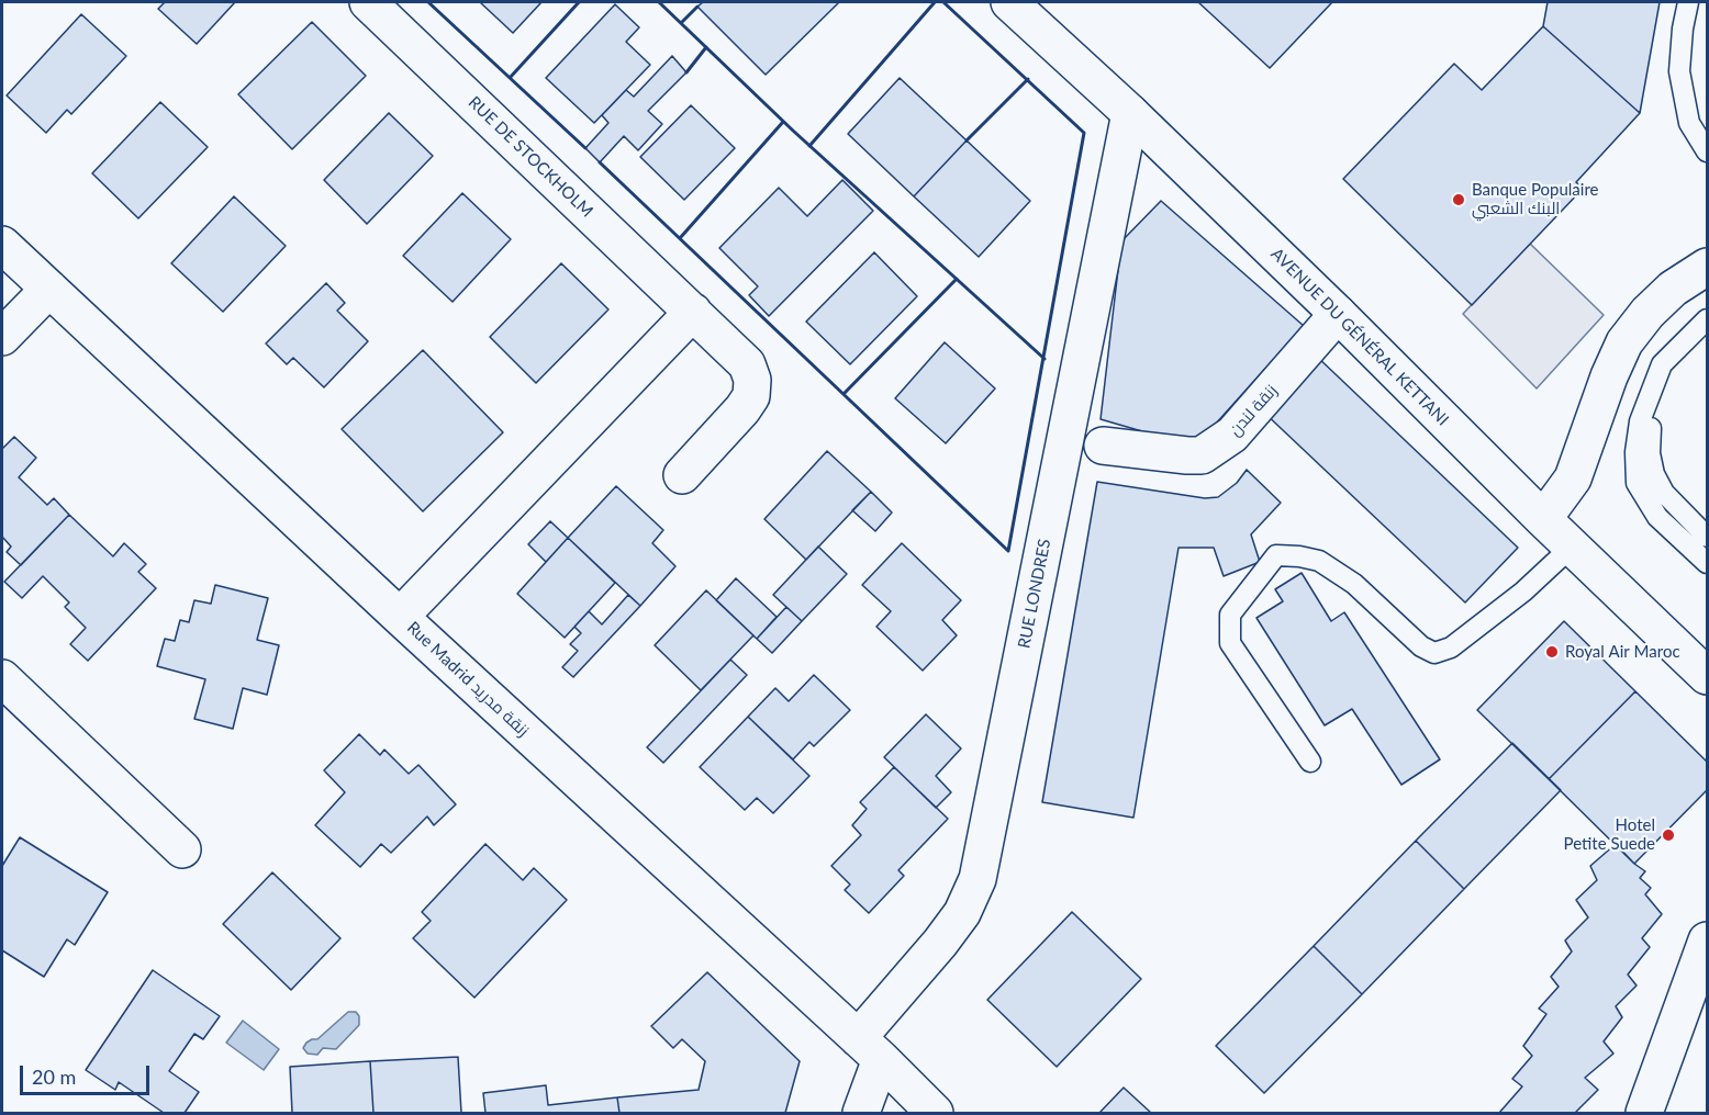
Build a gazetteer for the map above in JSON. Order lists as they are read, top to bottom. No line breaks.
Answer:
{"streets":{"street":["RUE DE STOCKHOLM","AVENUE DU GÉNÉRAL KETTANI","زنقة لندن","RUE LONDRES","Rue Madrid زنقة مدريد"]},"crossings":[["AVENUE DU GÉNÉRAL KETTANI","زنقة لندن"],["AVENUE DU GÉNÉRAL KETTANI","RUE LONDRES"],["RUE LONDRES","Rue Madrid زنقة مدريد"]],"places":["Banque Populaire البنك الشعبي","Royal Air Maroc","Hotel Petite Suede"],"scale_bar":"20 m"}
